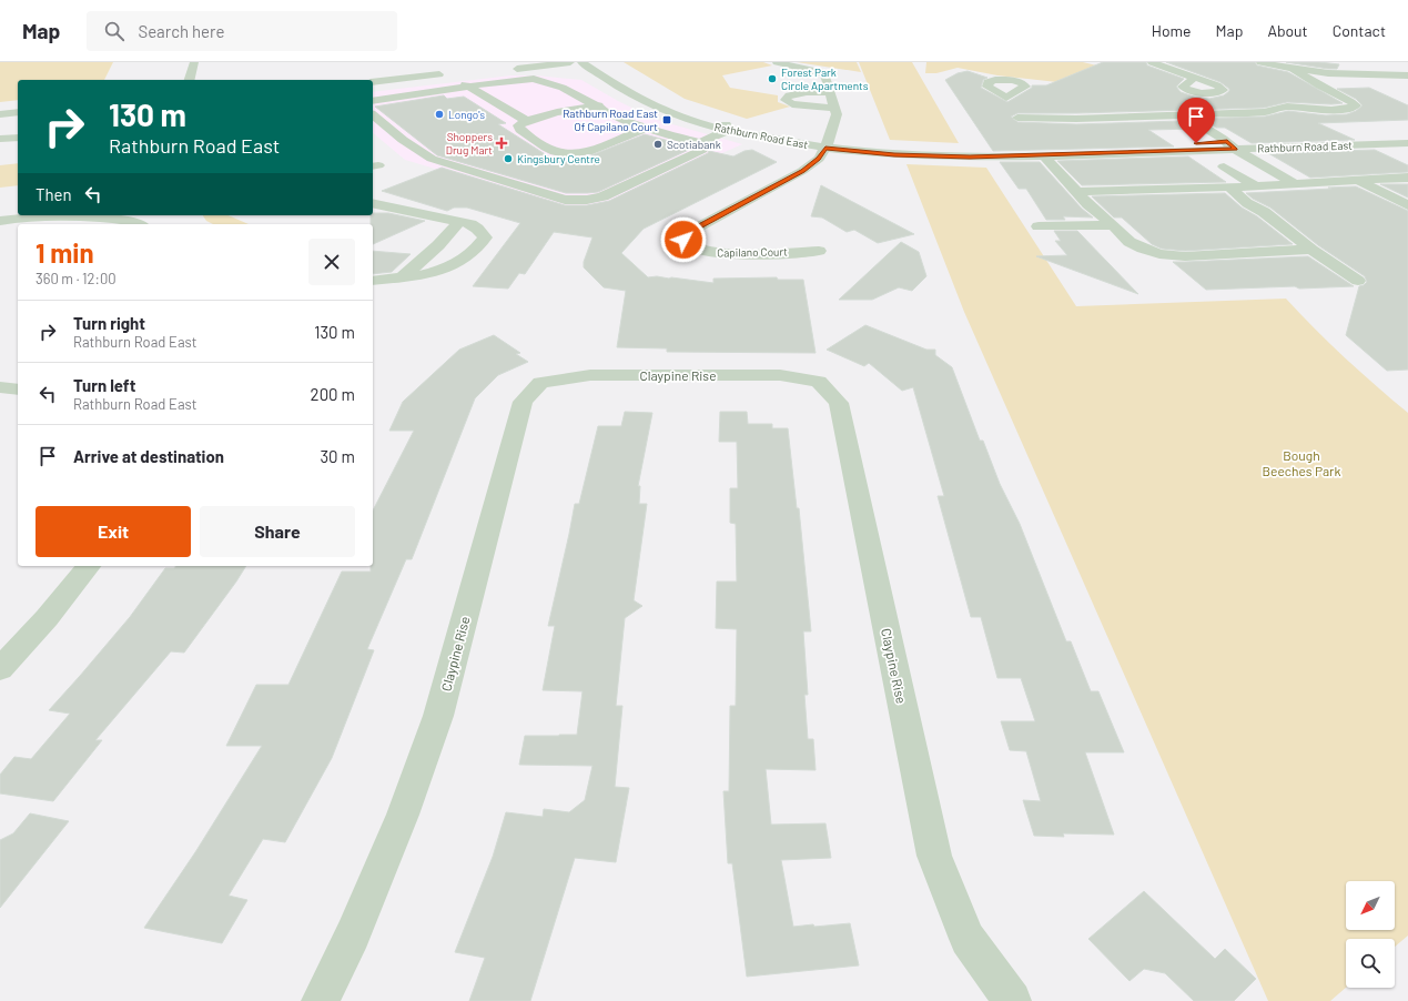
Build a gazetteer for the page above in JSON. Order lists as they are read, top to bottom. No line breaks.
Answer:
{"streets":{"street":["Rathburn Road East","Capilano Court","Claypine Rise"]},"crossings":[["Rathburn Road East","Capilano Court"]],"parks":["Bough Beeches Park"],"places":{"other":["Forest Park Circle Apartments","Longo's","Scotiabank","Kingsbury Centre"],"transit":["Rathburn Road East Of Capilano Court"],"health":["Shoppers Drug Mart"]},"north":"bottom left","page":{"header":"Map","search":"Search here","nav":["Home","Map","About","Contact"],"turn":["130 m","Rathburn Road East"],"then":"Then","heading":["1 min","360 m · 12:00"],"list":[{"name":"Turn right","note":"Rathburn Road East","value":"130 m"},{"name":"Turn left","note":"Rathburn Road East","value":"200 m"},{"name":"Arrive at destination","value":"30 m"}],"buttons":["Exit","Share"]}}
